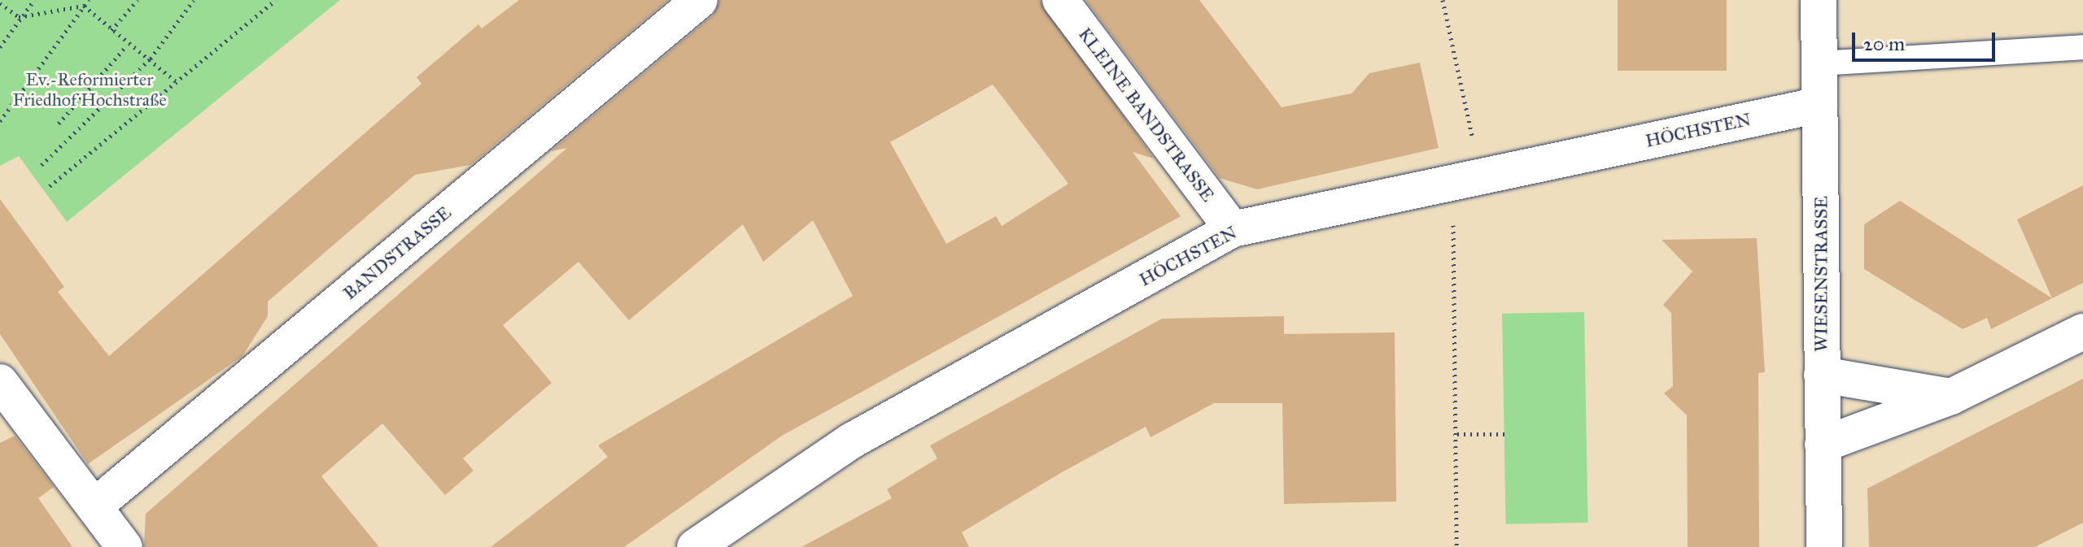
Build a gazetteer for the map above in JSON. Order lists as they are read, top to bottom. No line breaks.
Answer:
{"streets":{"street":["KLEINE BANDSTRASSE","HÖCHSTEN","BANDSTRASSE","WIESENSTRASSE"]},"crossings":[["KLEINE BANDSTRASSE","HÖCHSTEN"],["HÖCHSTEN","WIESENSTRASSE"]],"parks":["Ev.-Reformierter Friedhof Hochstraße"],"scale_bar":"20 m"}
